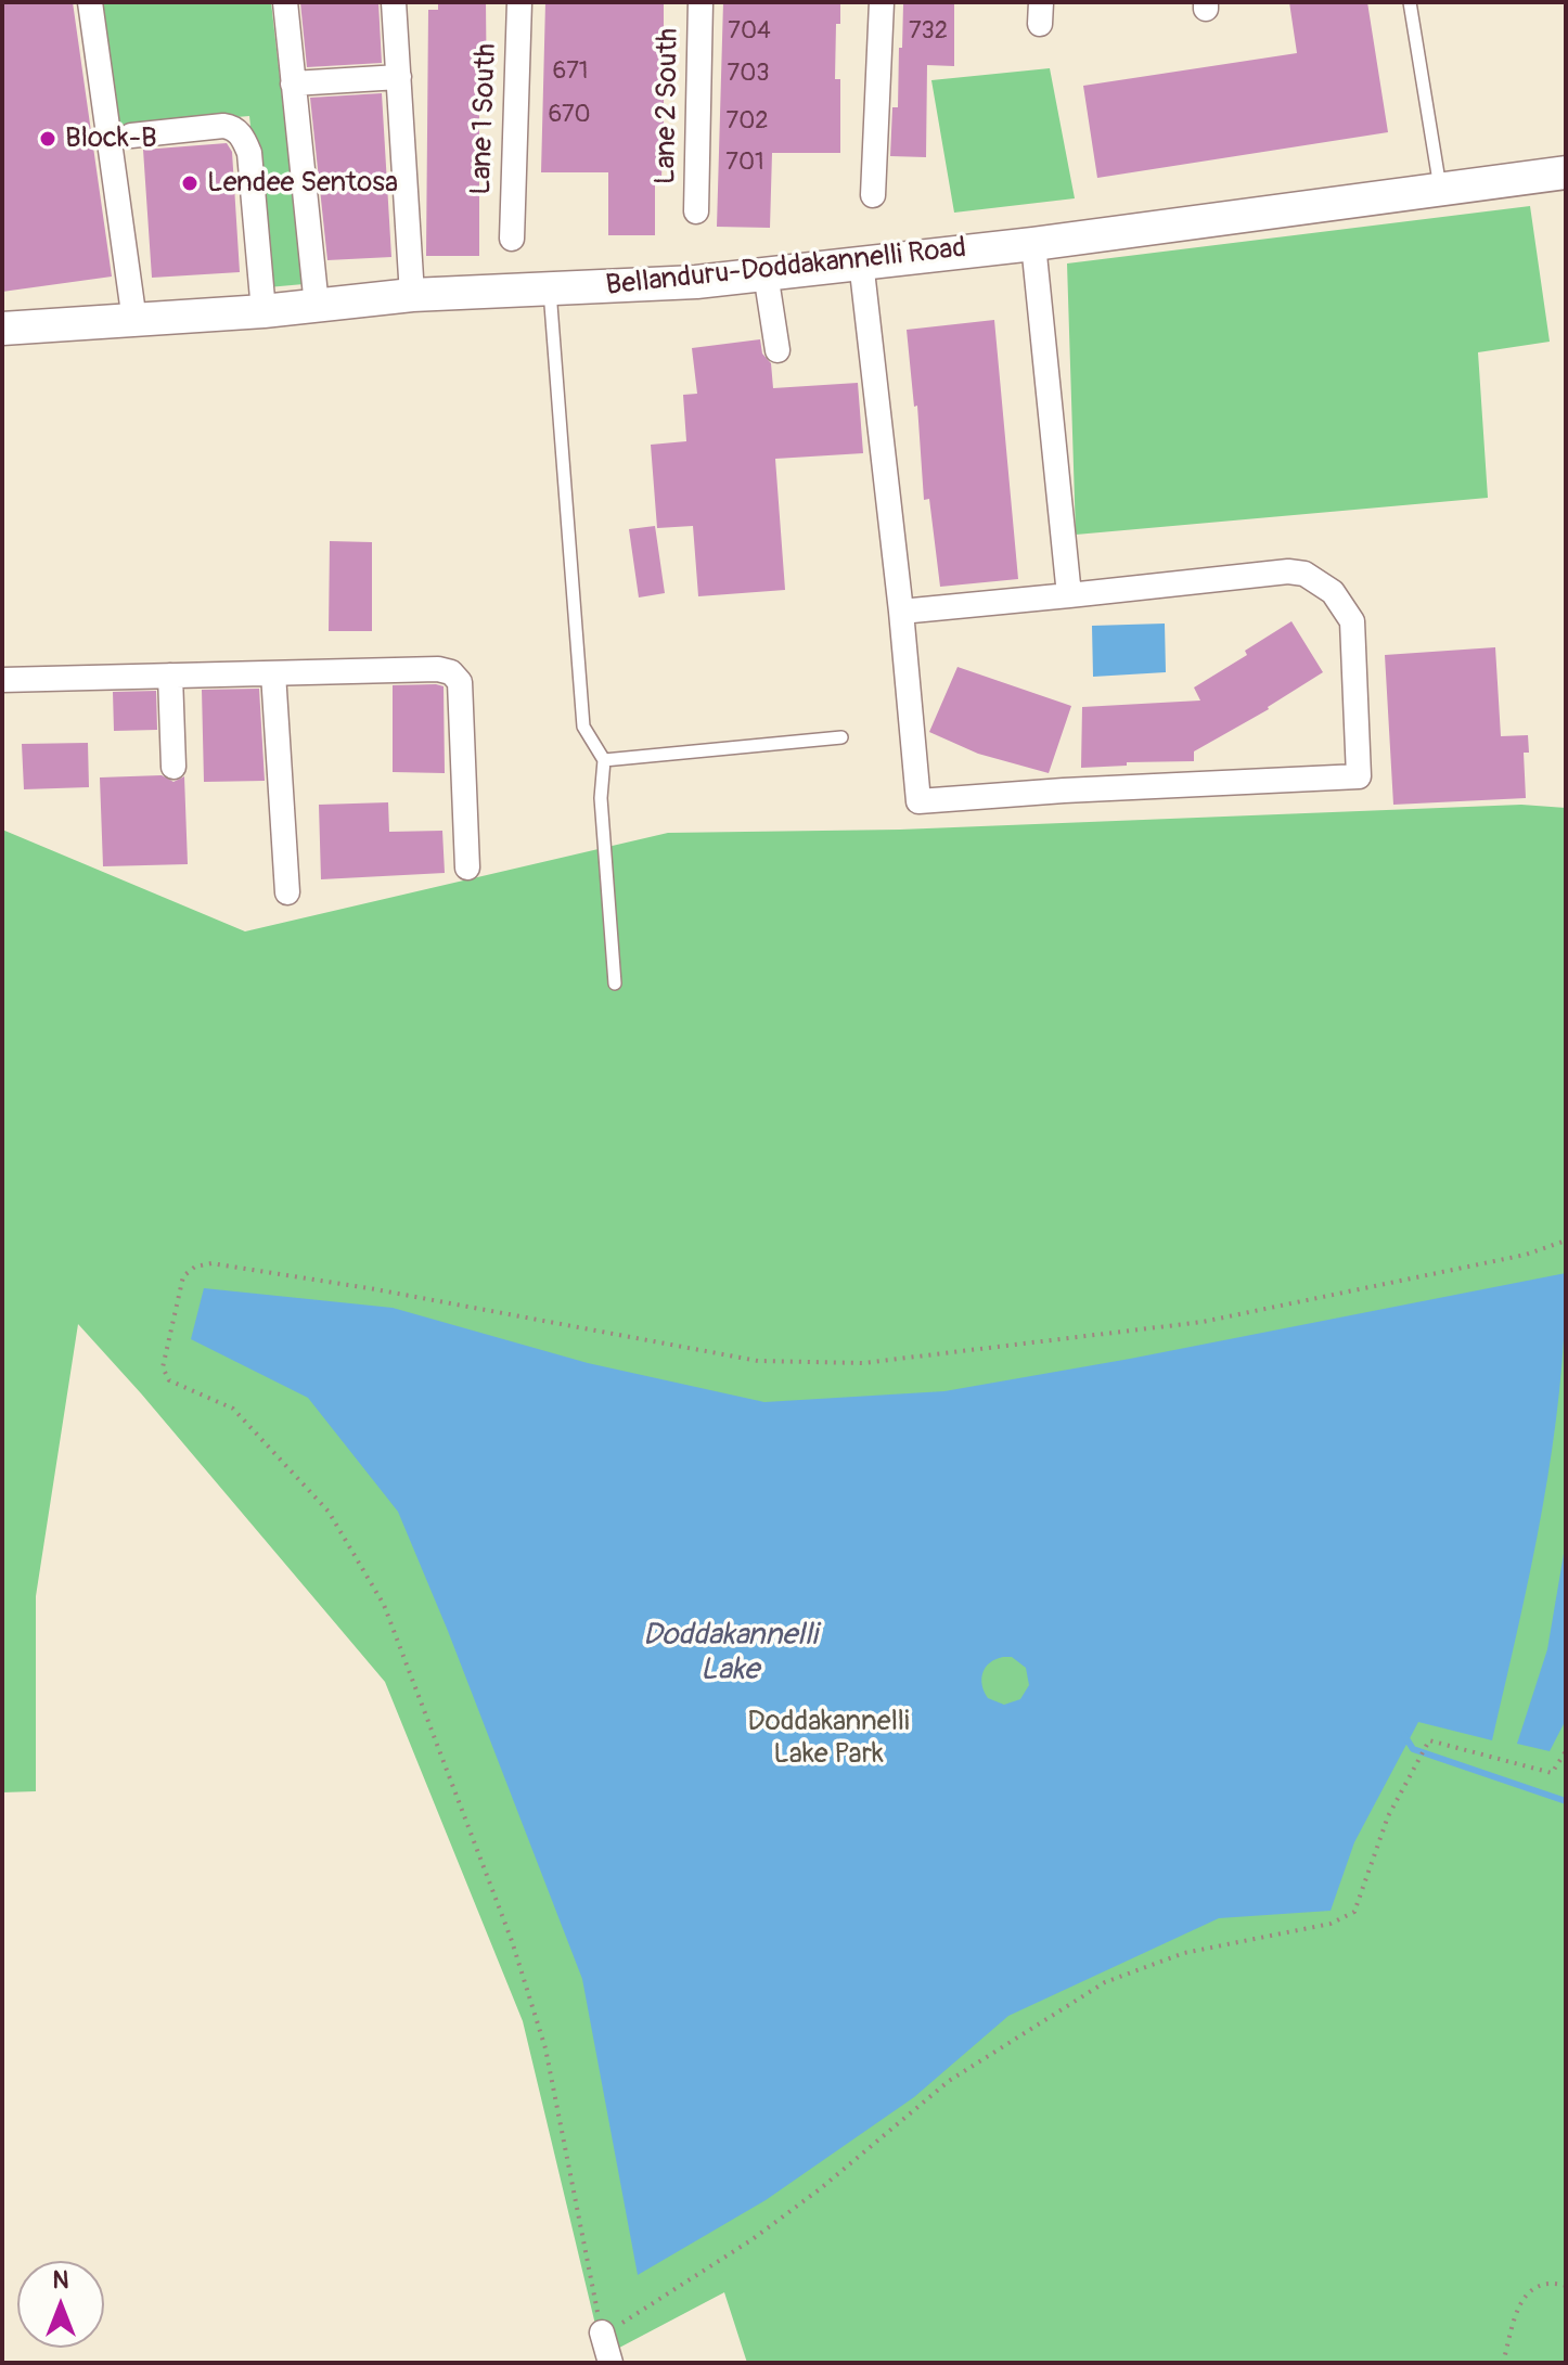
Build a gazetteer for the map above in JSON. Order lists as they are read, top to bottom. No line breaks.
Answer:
{"streets":{"street":["Lane 2 South","Lane 1 South","Bellanduru-Doddakannelli Road"]},"water":["Doddakannelli Lake"],"parks":["Doddakannelli Lake Park"],"places":["Block-B","Lendee Sentosa"],"house_numbers":["704","732","671","703","670","702","701"],"north":"top"}
